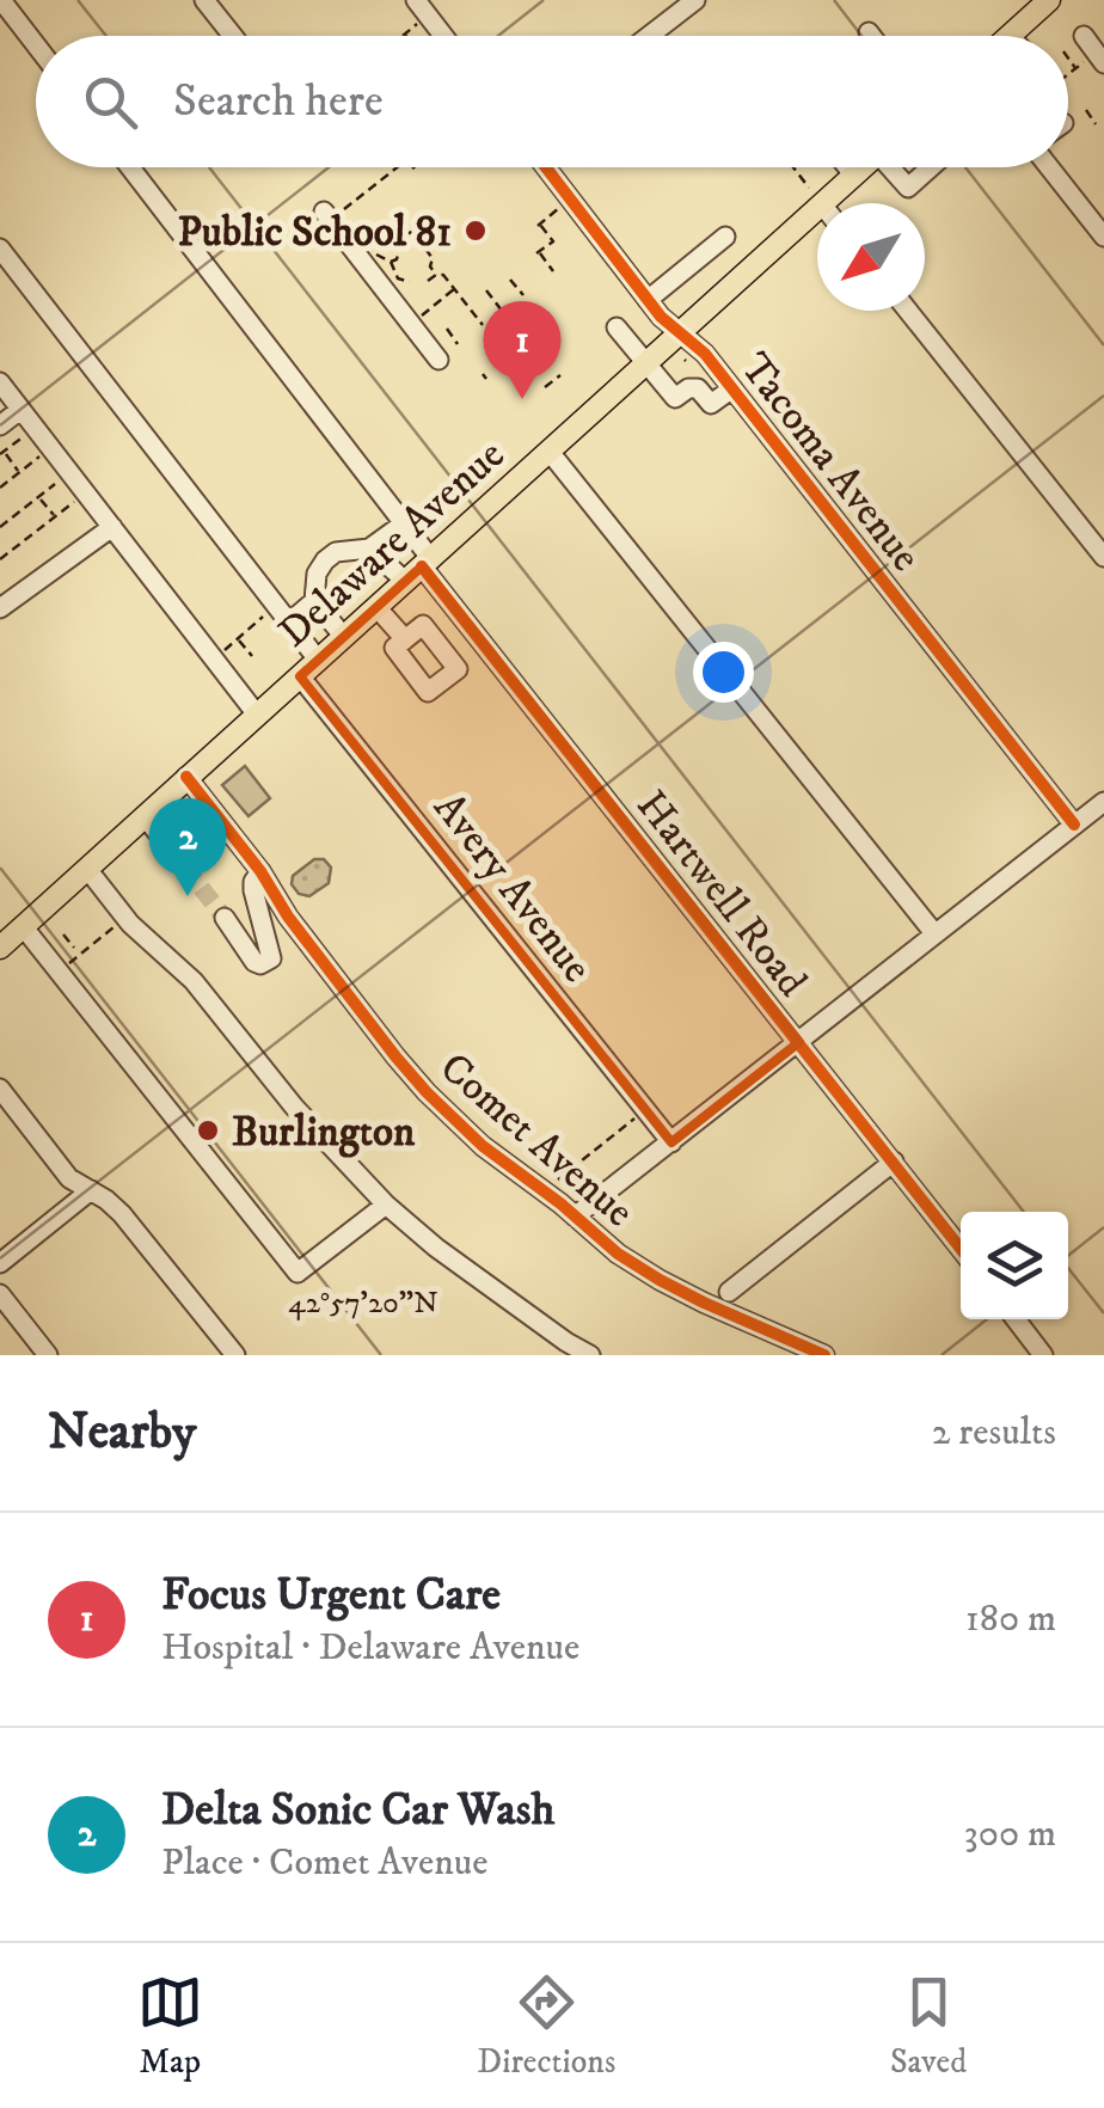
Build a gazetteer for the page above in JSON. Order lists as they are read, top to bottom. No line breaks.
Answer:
{"streets":{"main road":["Delaware Avenue"],"street":["Tacoma Avenue","Avery Avenue","Hartwell Road","Comet Avenue"]},"crossings":[["Tacoma Avenue","Delaware Avenue"],["Delaware Avenue","Avery Avenue"],["Delaware Avenue","Hartwell Road"],["Delaware Avenue","Comet Avenue"]],"places":["Public School 81","Burlington"],"north":"bottom left","page":{"search":"Search here","pins":["1","2"],"heading":["Nearby","2 results"],"list":[{"mark":"1","name":"Focus Urgent Care","note":"Hospital · Delaware Avenue","value":"180 m"},{"mark":"2","name":"Delta Sonic Car Wash","note":"Place · Comet Avenue","value":"300 m"}],"nav":["Map","Directions","Saved"]},"coordinates":["42°57'20\"N"]}
